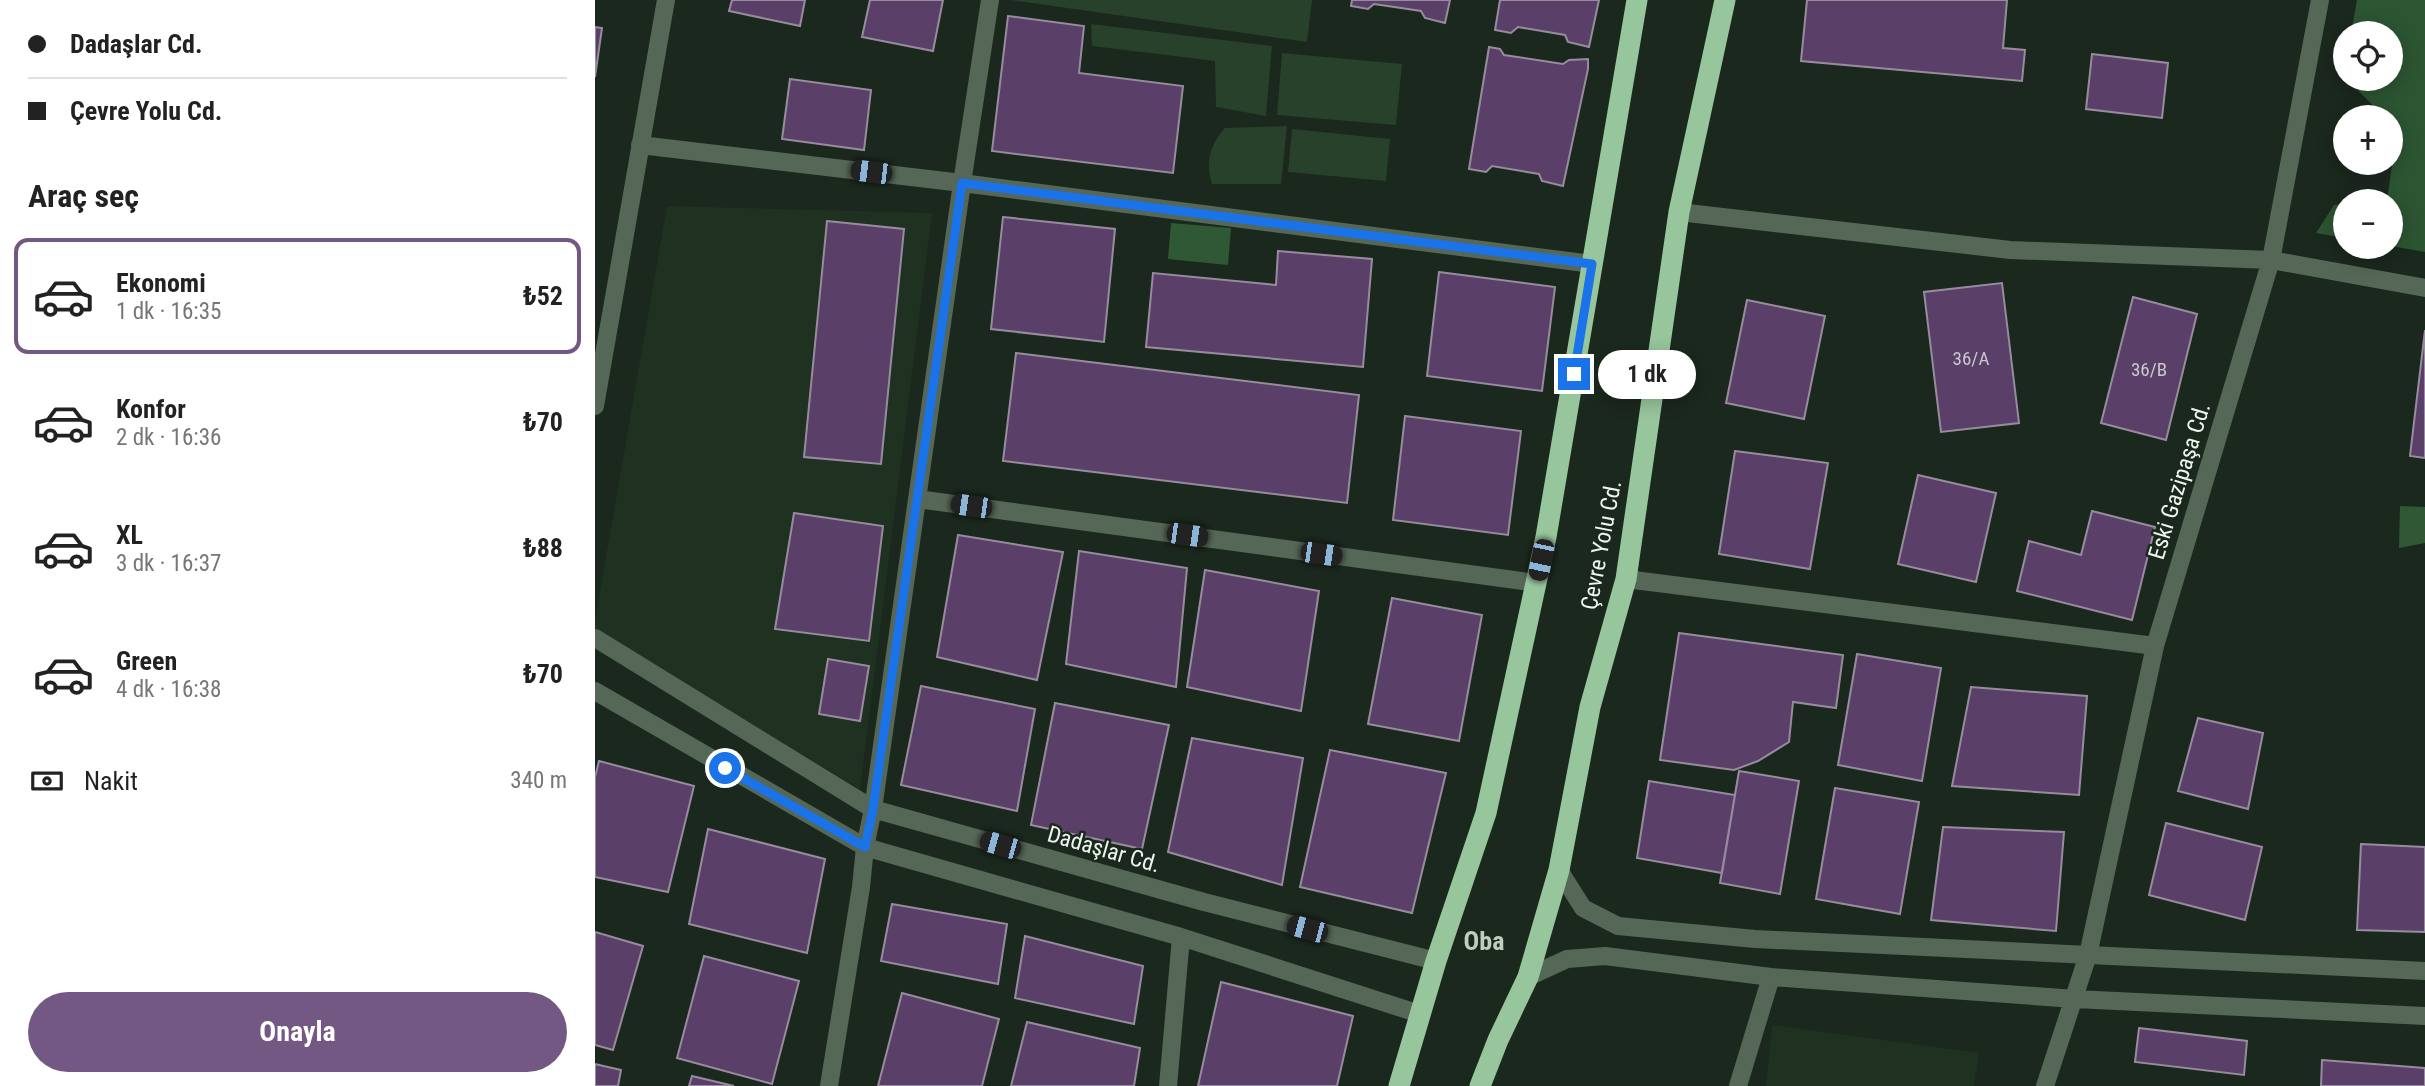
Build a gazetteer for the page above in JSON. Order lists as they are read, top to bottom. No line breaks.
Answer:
{"streets":{"highway":["Çevre Yolu Cd."],"street":["Eski Gazipaşa Cd.","Dadaşlar Cd."]},"districts":["Oba"],"house_numbers":["36/A","36/B"],"page":{"banner":["Dadaşlar Cd.","Çevre Yolu Cd."],"map_buttons":["+","−"],"heading":"Araç seç","list":[{"name":"Ekonomi","note":"1 dk · 16:35","value":"₺52"},{"name":"Konfor","note":"2 dk · 16:36","value":"₺70"},{"name":"XL","note":"3 dk · 16:37","value":"₺88"},{"name":"Green","note":"4 dk · 16:38","value":"₺70"}],"bubble":"1 dk","pay":["Nakit","340 m"],"buttons":"Onayla"}}
